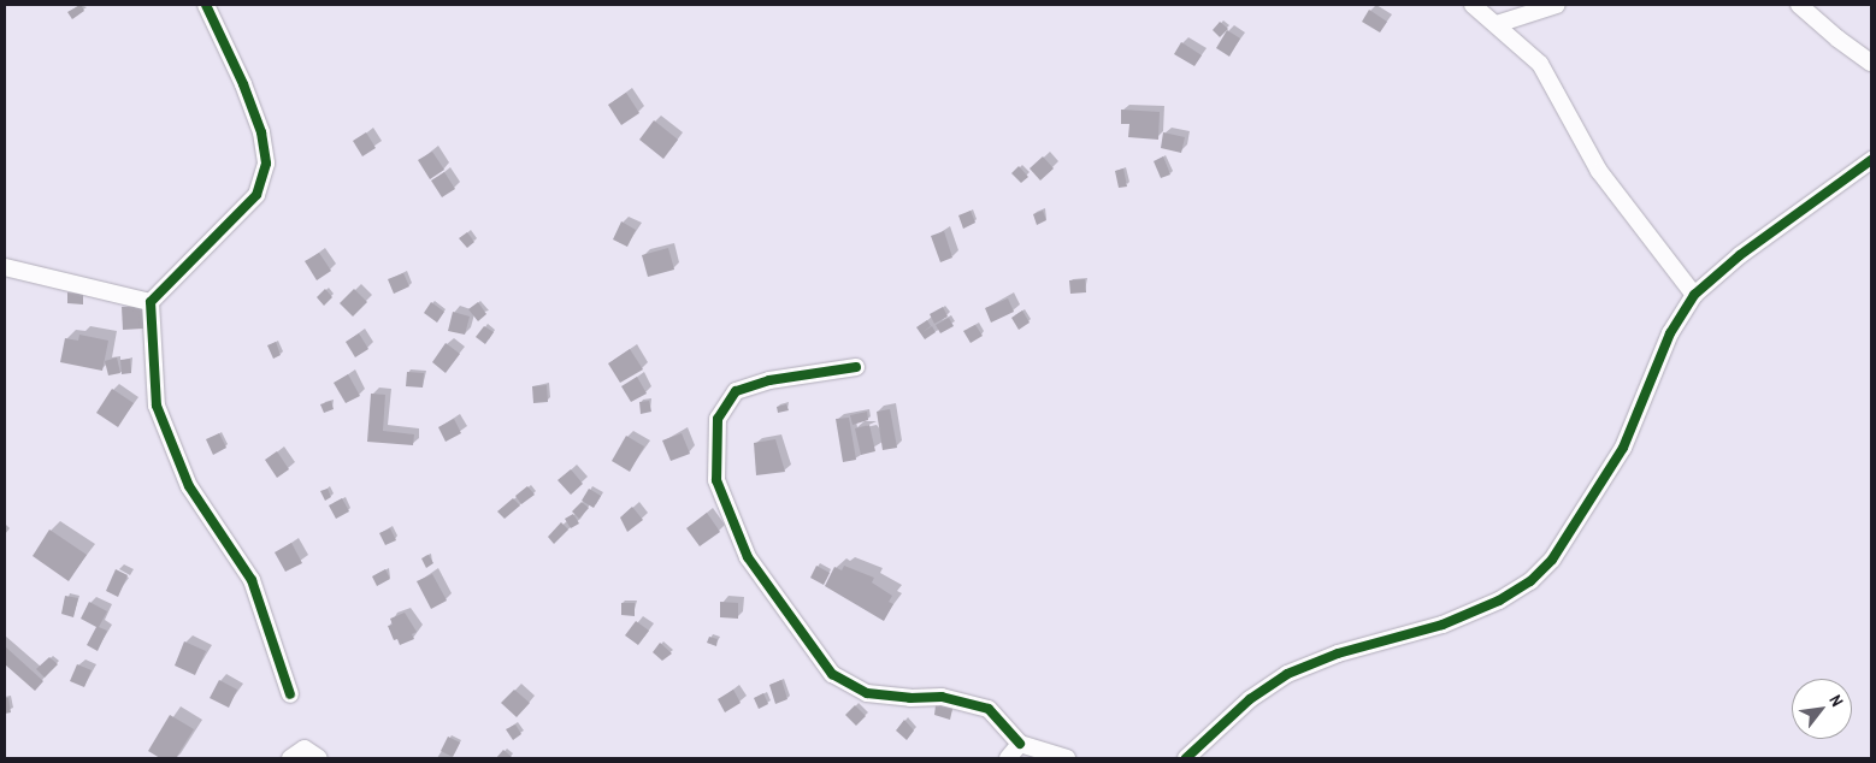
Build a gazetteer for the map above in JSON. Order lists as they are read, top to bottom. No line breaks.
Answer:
{"north":"top right"}
